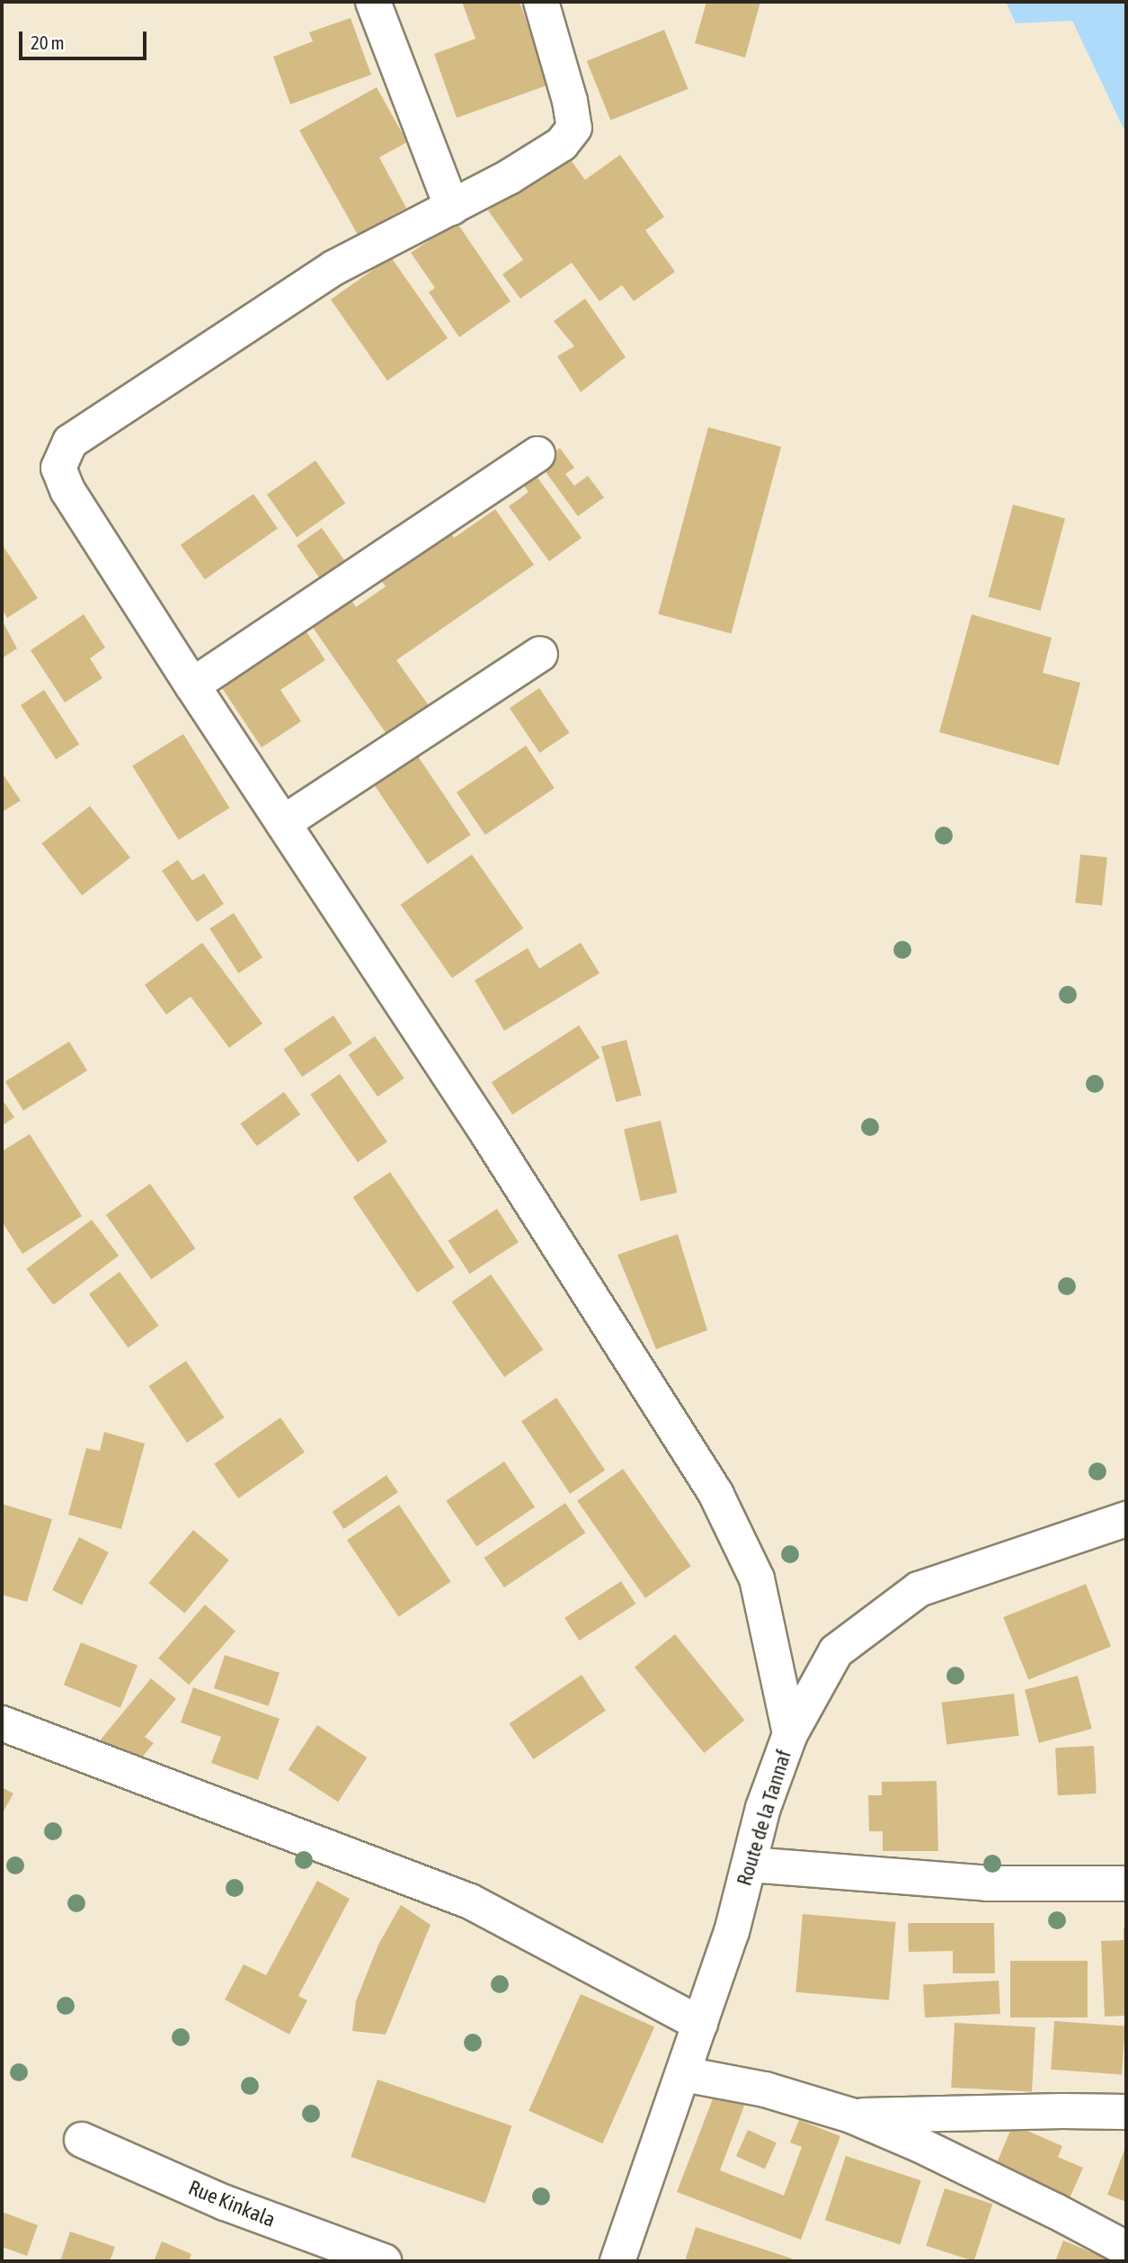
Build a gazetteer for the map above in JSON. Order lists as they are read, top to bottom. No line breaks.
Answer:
{"streets":{"street":["Route de la Tannaf","Rue Kinkala"]},"scale_bar":"20 m"}
